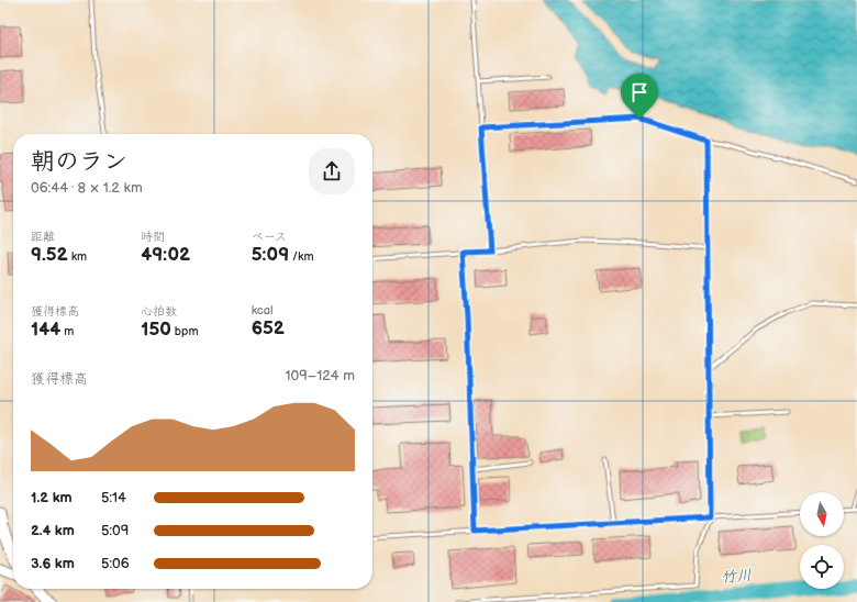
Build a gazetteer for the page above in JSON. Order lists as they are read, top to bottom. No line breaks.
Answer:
{"water":["竹川"],"north":"bottom","page":{"heading":["朝のラン","06:44 · 8 × 1.2 km"],"stats":[["距離","9.52 km"],["時間","49:02"],["ペース","5:09 /km"],["獲得標高","144 m"],["心拍数","150 bpm"],["kcal","652"]],"chart":["獲得標高","109–124 m"],"list":[{"name":"1.2 km","note":"5:14"},{"name":"2.4 km","note":"5:09"},{"name":"3.6 km","note":"5:06"}]}}
